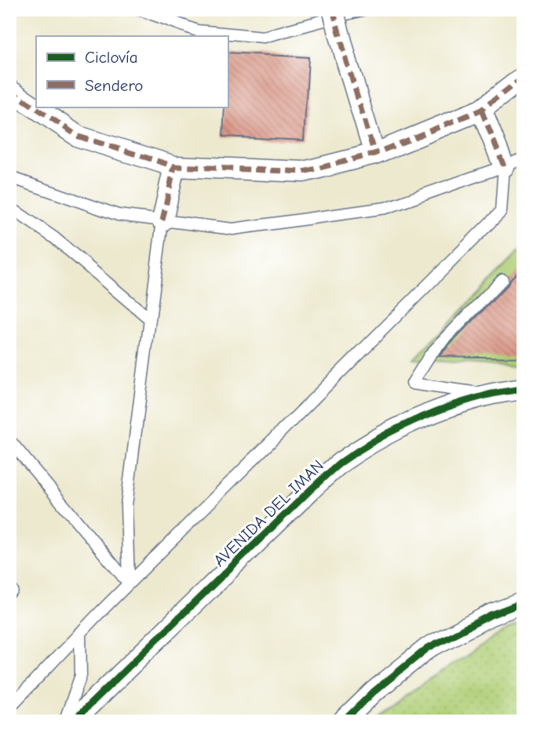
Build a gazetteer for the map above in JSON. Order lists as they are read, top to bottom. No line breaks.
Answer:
{"streets":{"street":["AVENIDA DEL IMAN"]},"legend":["Ciclovía","Sendero"]}
